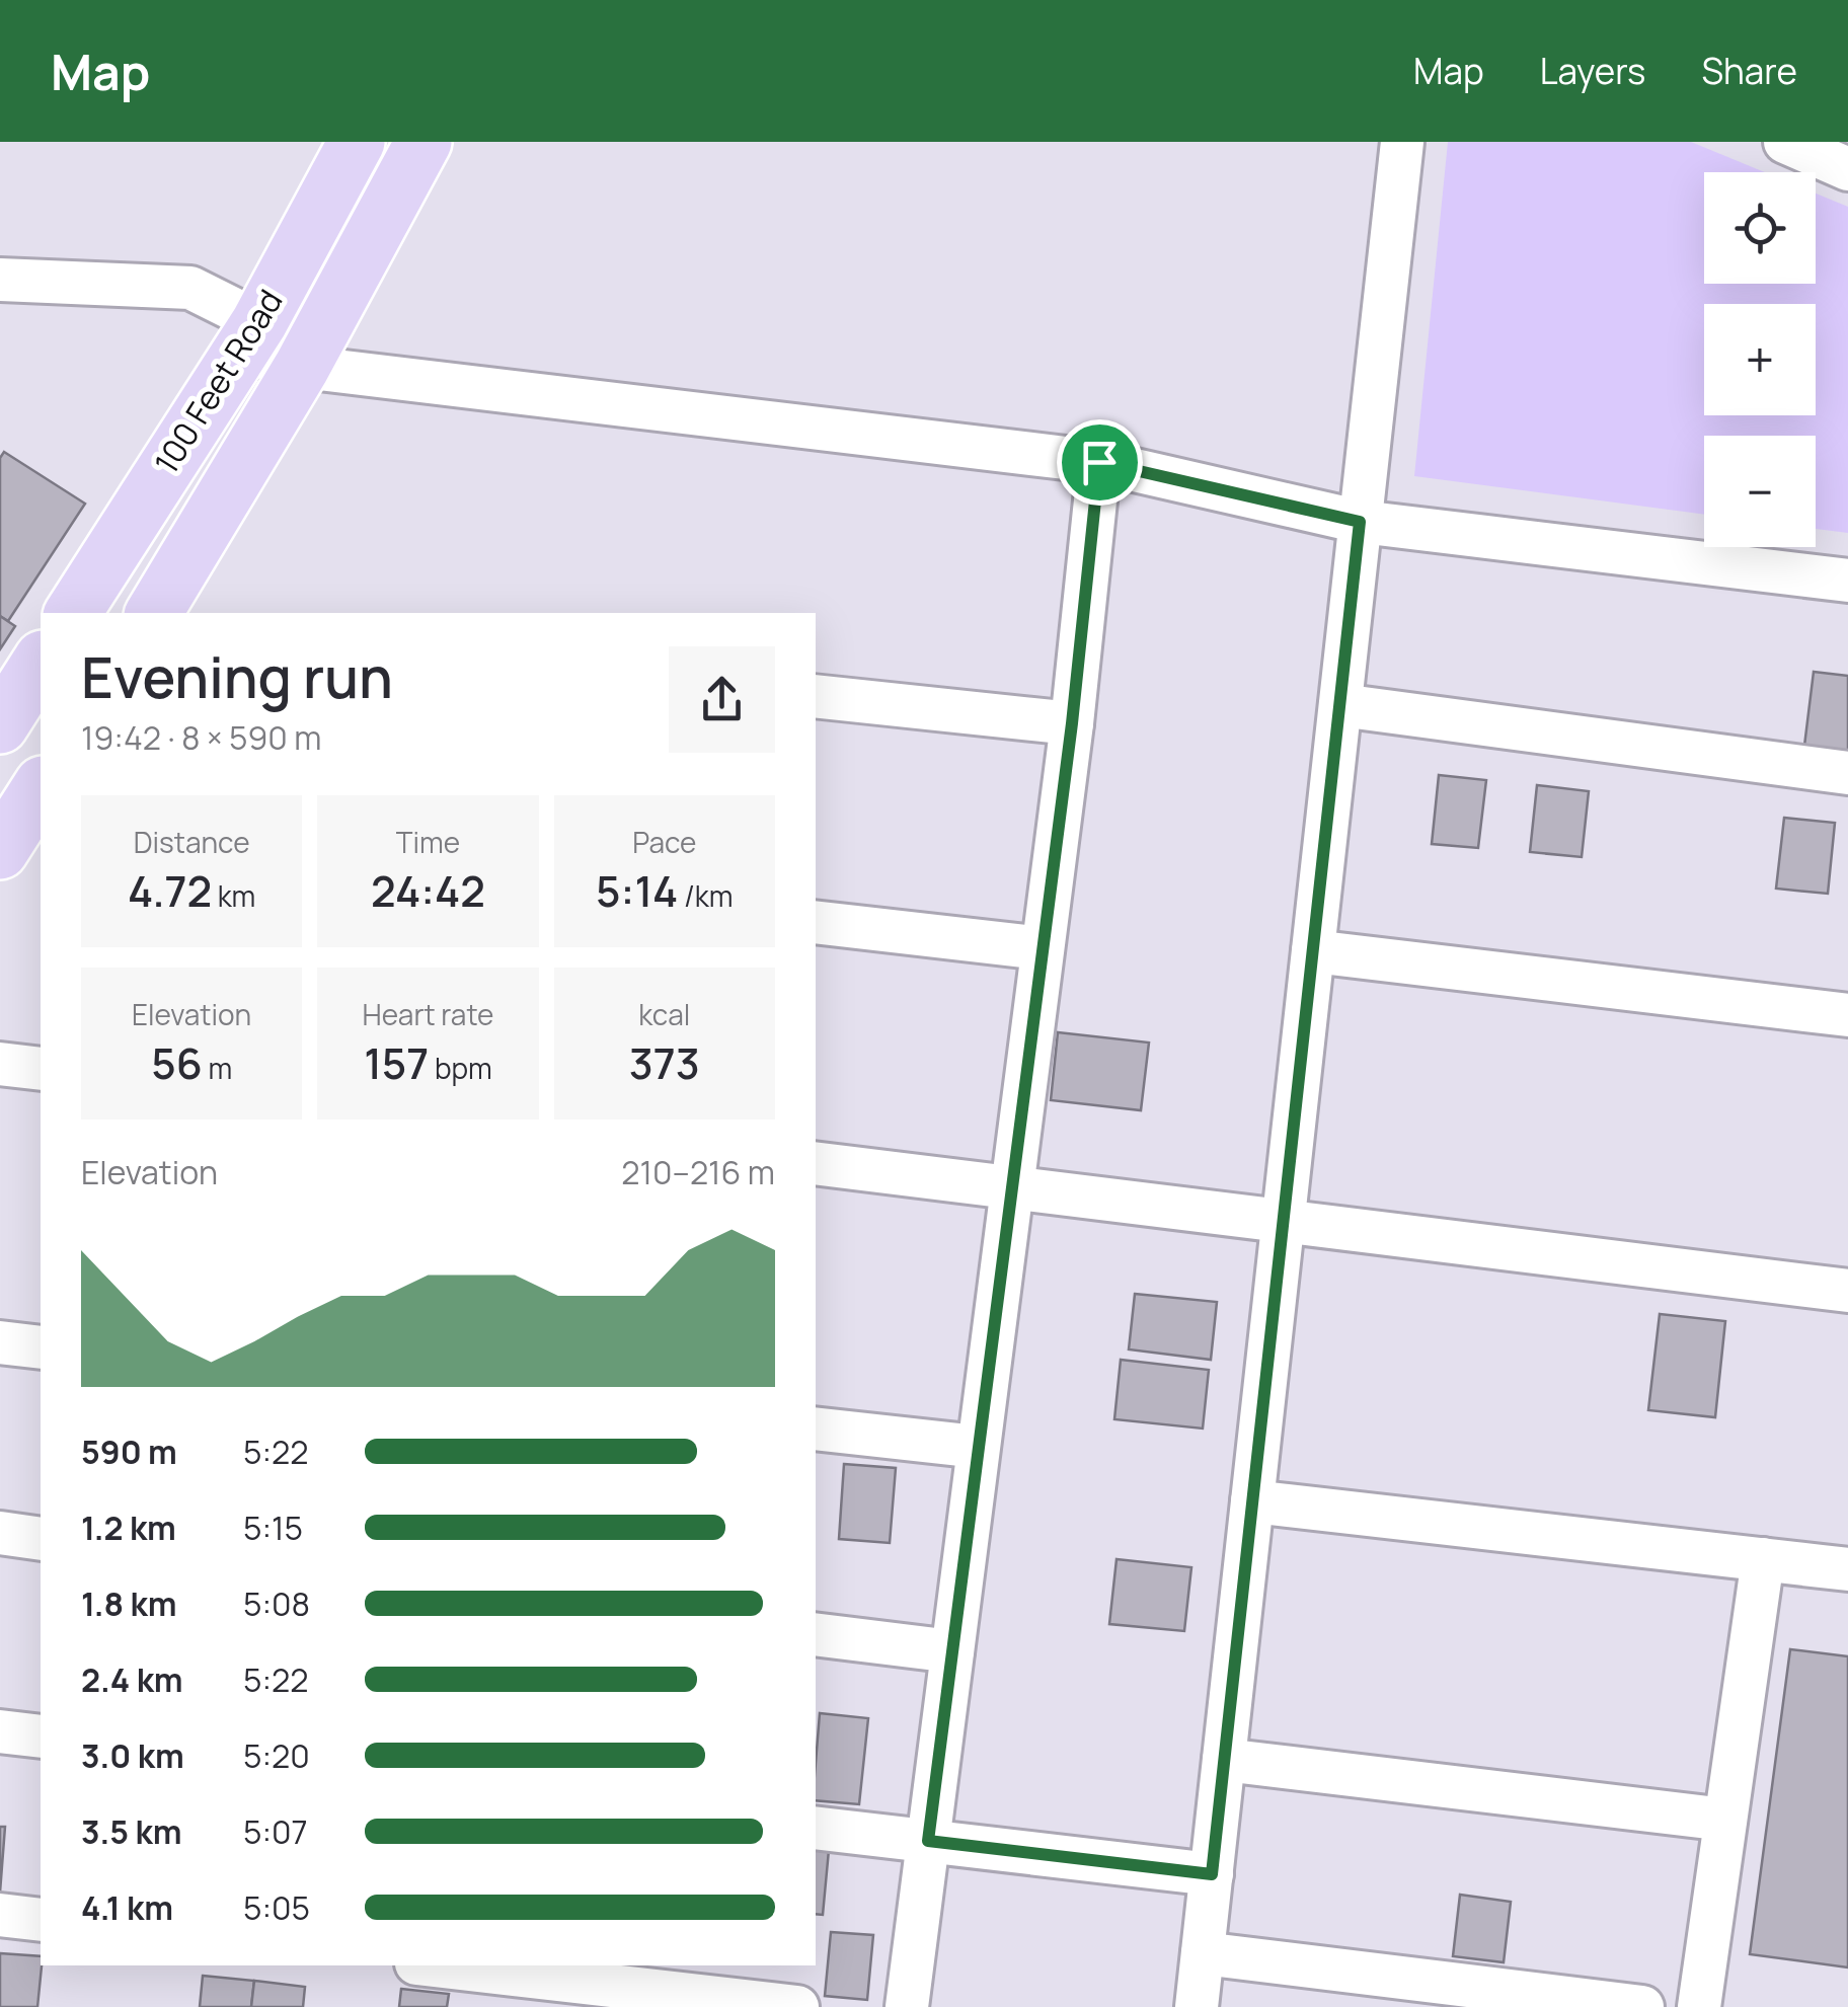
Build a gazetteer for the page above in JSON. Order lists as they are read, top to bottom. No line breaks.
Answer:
{"streets":{"main road":["100 Feet Road"]},"page":{"header":"Map","nav":["Map","Layers","Share"],"map_buttons":["+","−"],"heading":["Evening run","19:42 · 8 × 590 m"],"stats":[["Distance","4.72 km"],["Time","24:42"],["Pace","5:14 /km"],["Elevation","56 m"],["Heart rate","157 bpm"],["kcal","373"]],"chart":["Elevation","210–216 m"],"list":[{"name":"590 m","note":"5:22"},{"name":"1.2 km","note":"5:15"},{"name":"1.8 km","note":"5:08"},{"name":"2.4 km","note":"5:22"},{"name":"3.0 km","note":"5:20"},{"name":"3.5 km","note":"5:07"},{"name":"4.1 km","note":"5:05"}]}}
